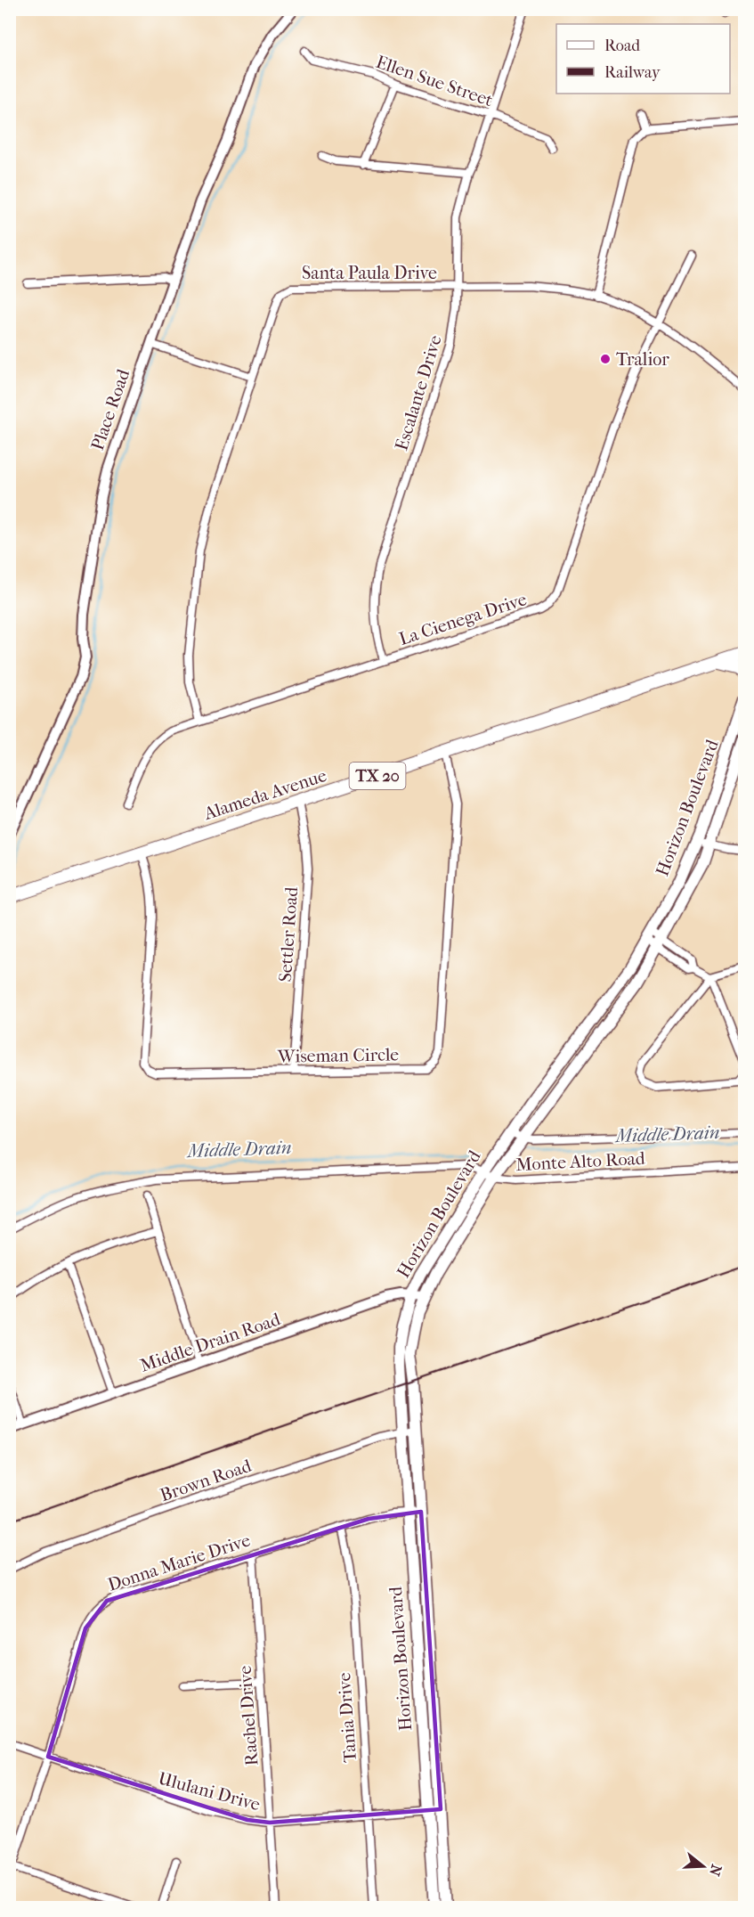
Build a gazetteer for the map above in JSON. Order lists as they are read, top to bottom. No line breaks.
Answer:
{"streets":{"main road":["TX 20","Alameda Avenue","Horizon Boulevard"],"street":["Ellen Sue Street","Santa Paula Drive","Escalante Drive","Place Road","La Cienega Drive","Settler Road","Wiseman Circle","Monte Alto Road","Middle Drain Road","Brown Road","Donna Marie Drive","Rachel Drive","Tania Drive","Ululani Drive"]},"crossings":[["Ellen Sue Street","Escalante Drive"],["Santa Paula Drive","Escalante Drive"],["Santa Paula Drive","La Cienega Drive"],["Escalante Drive","La Cienega Drive"],["Alameda Avenue","Settler Road"],["Alameda Avenue","Wiseman Circle"],["Horizon Boulevard","Monte Alto Road"],["Horizon Boulevard","Middle Drain Road"],["Horizon Boulevard","Brown Road"],["Horizon Boulevard","Donna Marie Drive"],["Horizon Boulevard","Ululani Drive"],["Settler Road","Wiseman Circle"],["Donna Marie Drive","Rachel Drive"],["Donna Marie Drive","Tania Drive"],["Donna Marie Drive","Ululani Drive"],["Rachel Drive","Ululani Drive"],["Tania Drive","Ululani Drive"]],"water":["Middle Drain"],"places":["Tralior"],"legend":["Road","Railway"],"north":"right"}
